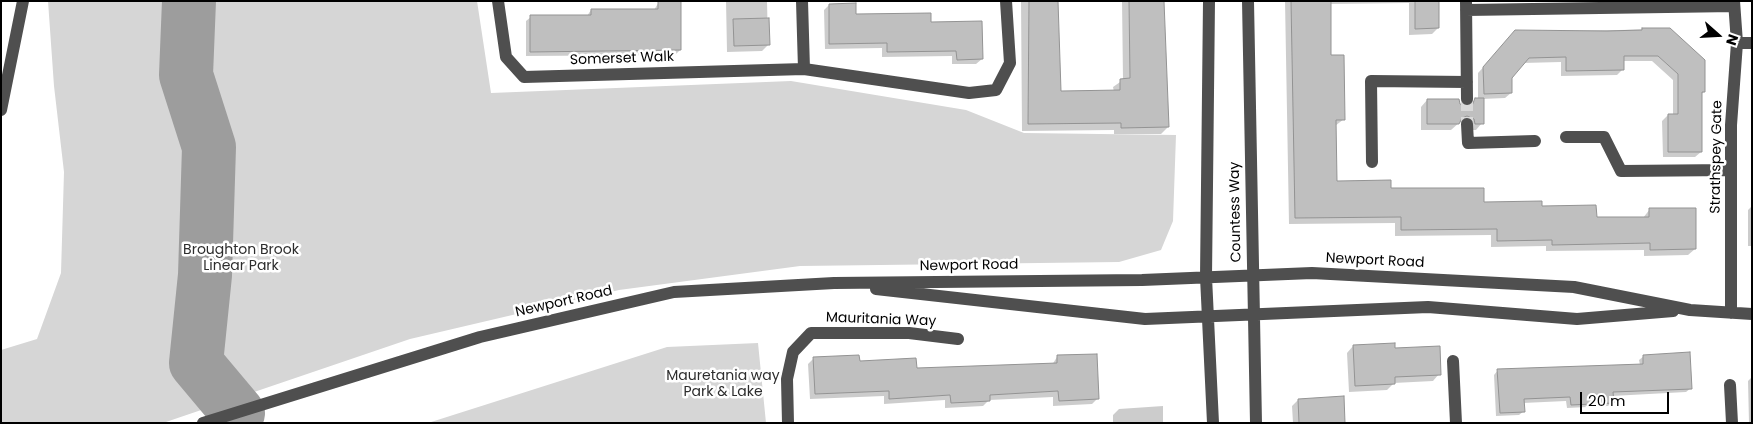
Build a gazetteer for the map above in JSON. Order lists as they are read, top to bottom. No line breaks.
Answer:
{"streets":{"street":["Somerset Walk","Strathspey Gate","Countess Way","Newport Road","Mauritania Way"]},"crossings":[["Strathspey Gate","Newport Road"],["Countess Way","Newport Road"]],"parks":["Broughton Brook Linear Park","Mauretania way Park & Lake"],"scale_bar":"20 m","north":"right"}
